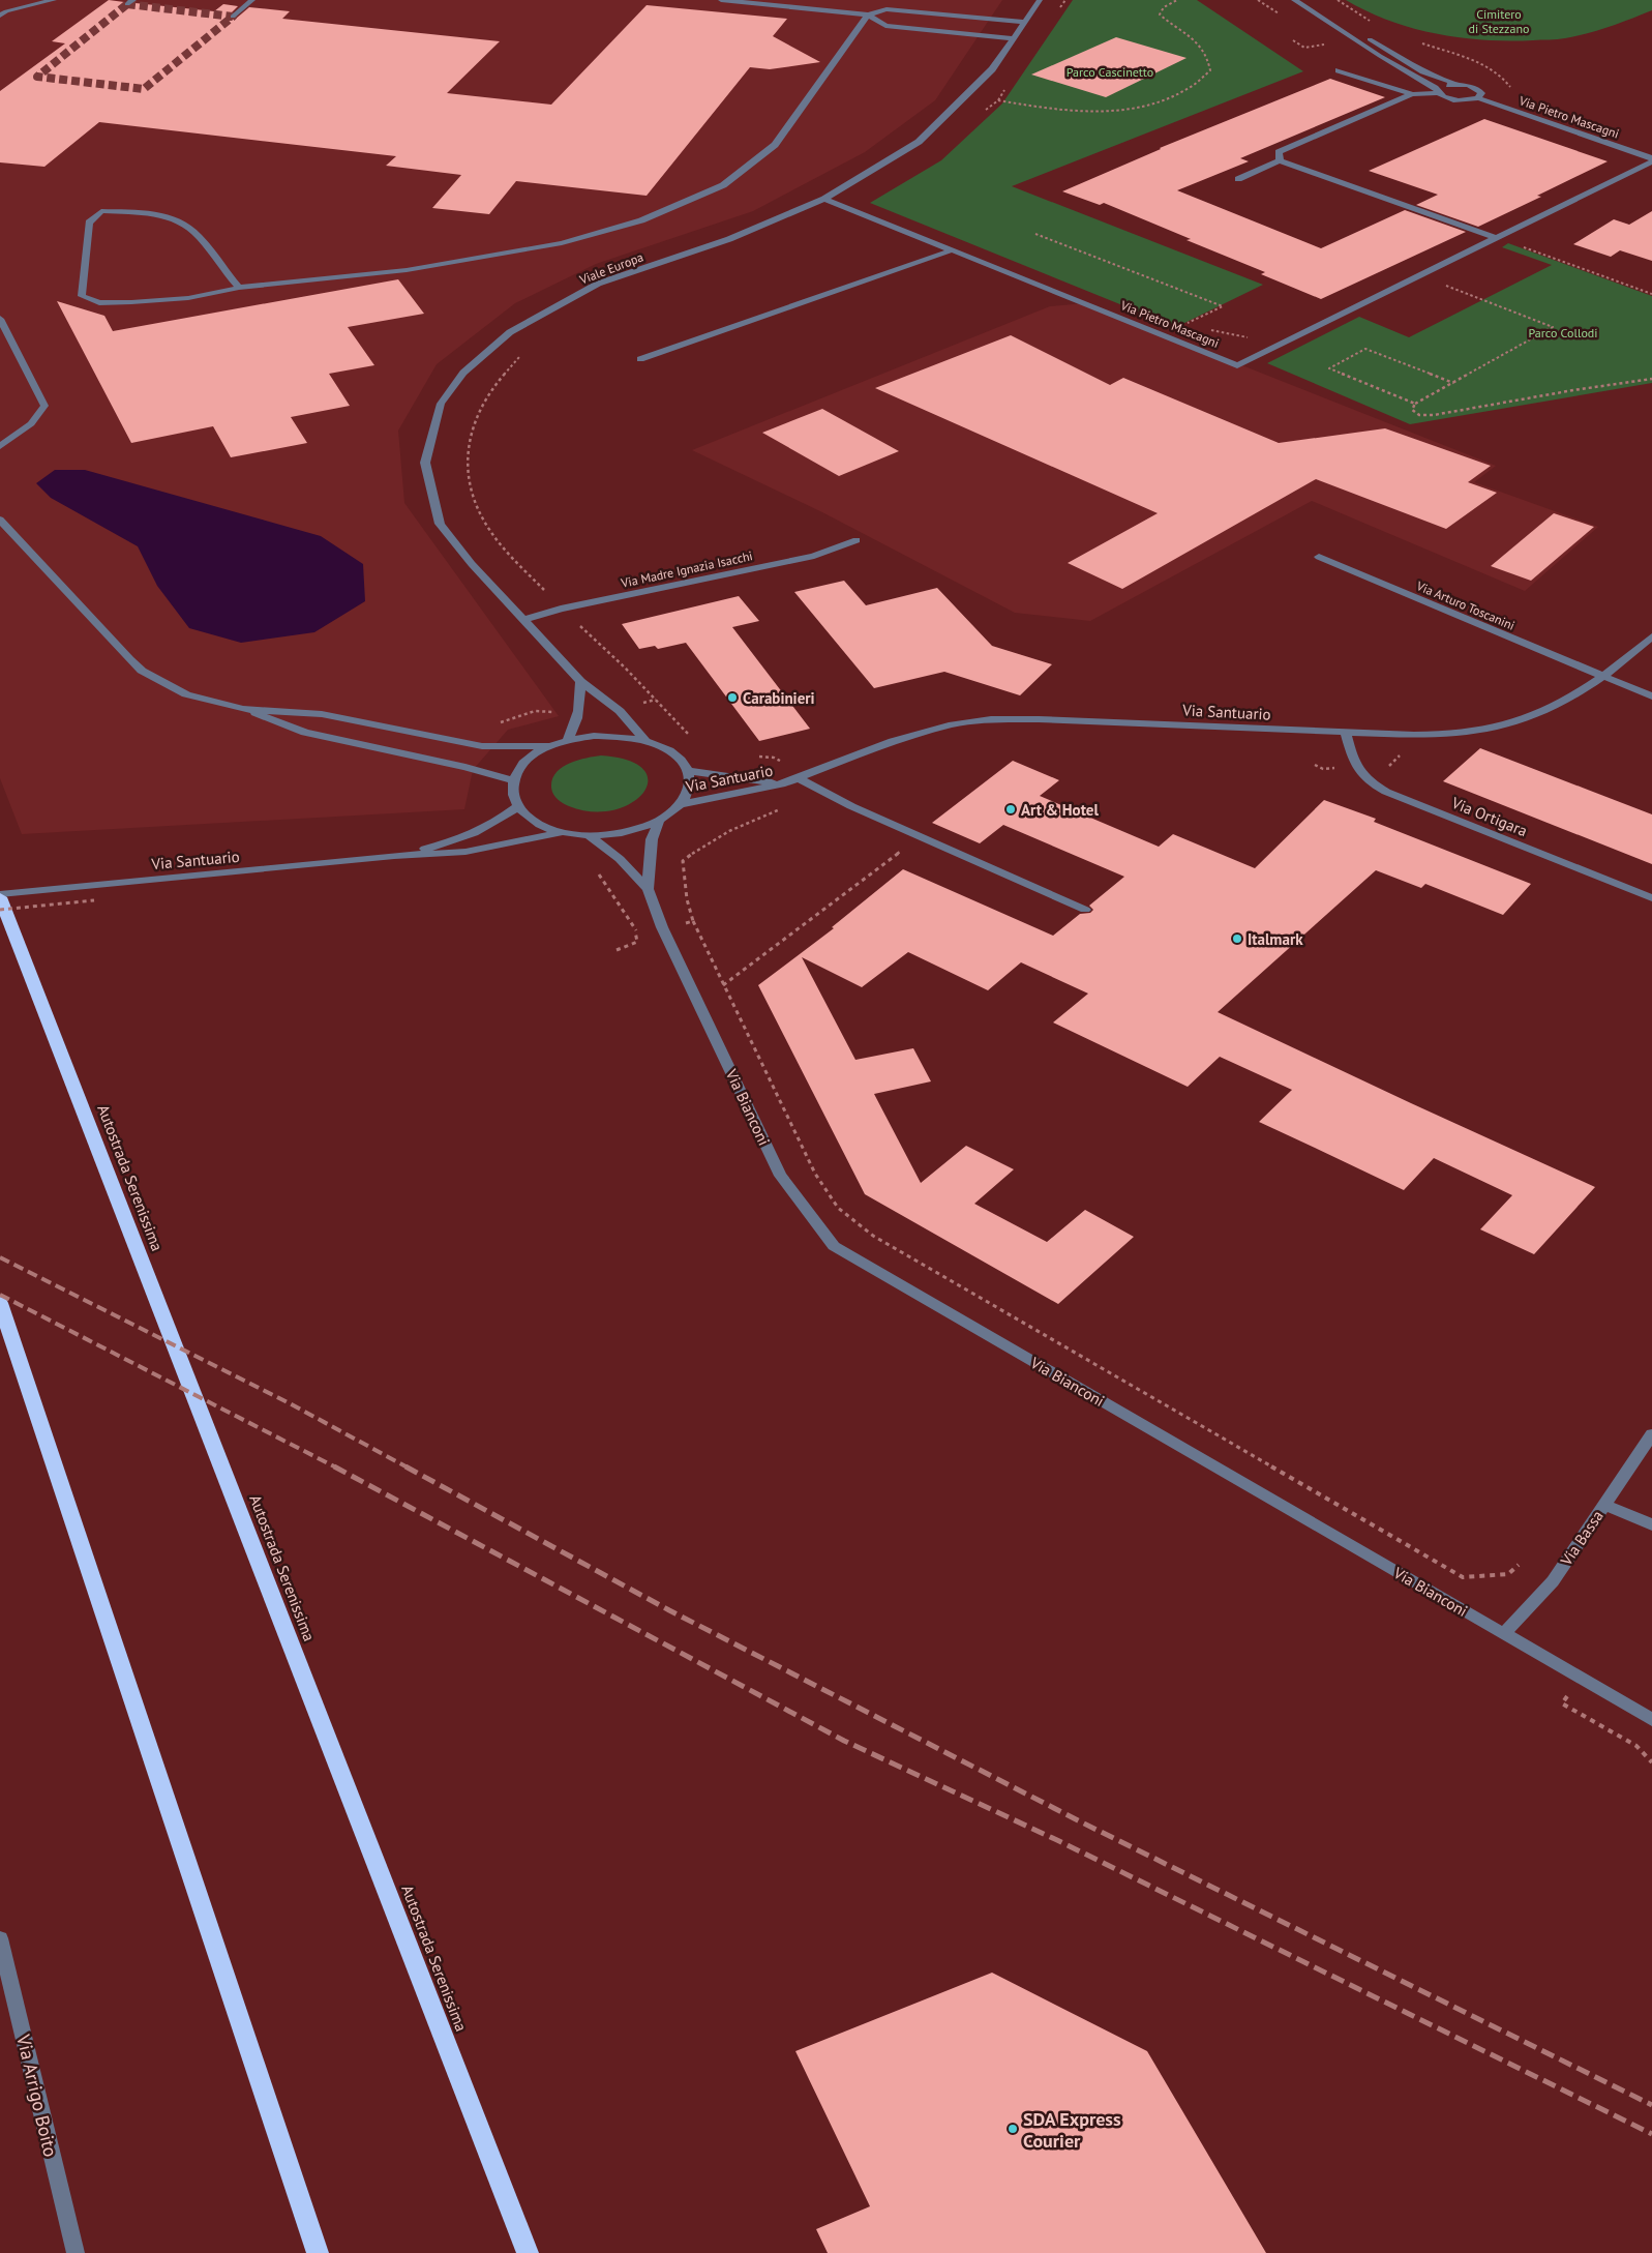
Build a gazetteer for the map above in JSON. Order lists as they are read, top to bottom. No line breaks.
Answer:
{"streets":{"highway":["Autostrada Serenissima"],"street":["Via Pietro Mascagni","Viale Europa","Via Madre Ignazia Isacchi","Via Arturo Toscanini","Via Santuario","Via Ortigara","Via Bianconi","Via Bassa","Via Arrigo Boito"]},"crossings":[["Via Pietro Mascagni","Viale Europa"],["Viale Europa","Via Madre Ignazia Isacchi"],["Viale Europa","Via Santuario"],["Viale Europa","Via Bianconi"],["Via Arturo Toscanini","Via Santuario"],["Via Santuario","Via Ortigara"],["Via Santuario","Via Bianconi"],["Via Santuario","Autostrada Serenissima"],["Via Bianconi","Via Bassa"]],"parks":["Cimitero di Stezzano","Parco Cascinetto","Parco Collodi"],"places":["Carabinieri","Art & Hotel","Italmark","SDA Express Courier"]}
